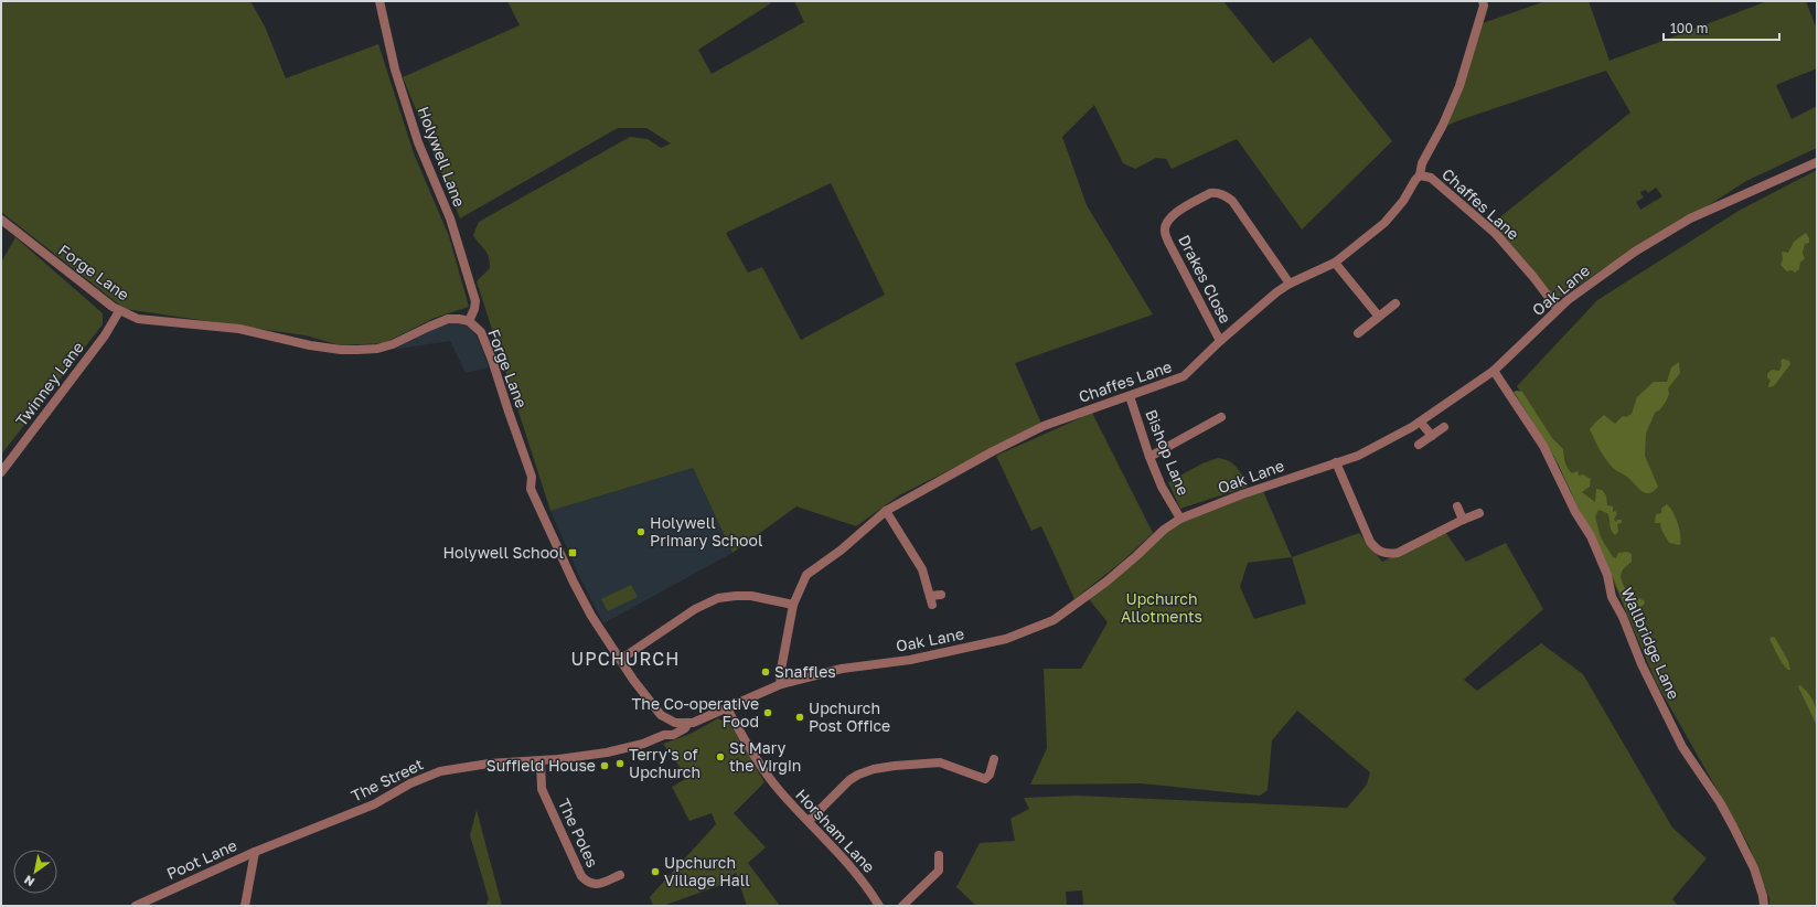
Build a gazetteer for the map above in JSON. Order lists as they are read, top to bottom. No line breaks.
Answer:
{"streets":{"street":["Holywell Lane","Chaffes Lane","Forge Lane","Drakes Close","Oak Lane","Twinney Lane","Bishop Lane","Wallbridge Lane","The Street","Horsham Lane","The Poles","Poot Lane"]},"crossings":[["Holywell Lane","Forge Lane"],["Chaffes Lane","Drakes Close"],["Chaffes Lane","Oak Lane"],["Chaffes Lane","Bishop Lane"],["Forge Lane","Oak Lane"],["Forge Lane","Twinney Lane"],["Oak Lane","Bishop Lane"],["Oak Lane","Wallbridge Lane"],["Oak Lane","The Street"],["Oak Lane","Horsham Lane"],["The Street","The Poles"],["The Street","Poot Lane"]],"districts":["UPCHURCH"],"parks":["Upchurch Allotments"],"places":{"other":["Holywell Primary School","Snaffles","The Co-operative Food","Upchurch Post Office","St Mary the Virgin","Terry's of Upchurch","Suffield House","Upchurch Village Hall"],"transit":["Holywell School"]},"scale_bar":"100 m","north":"bottom left"}
